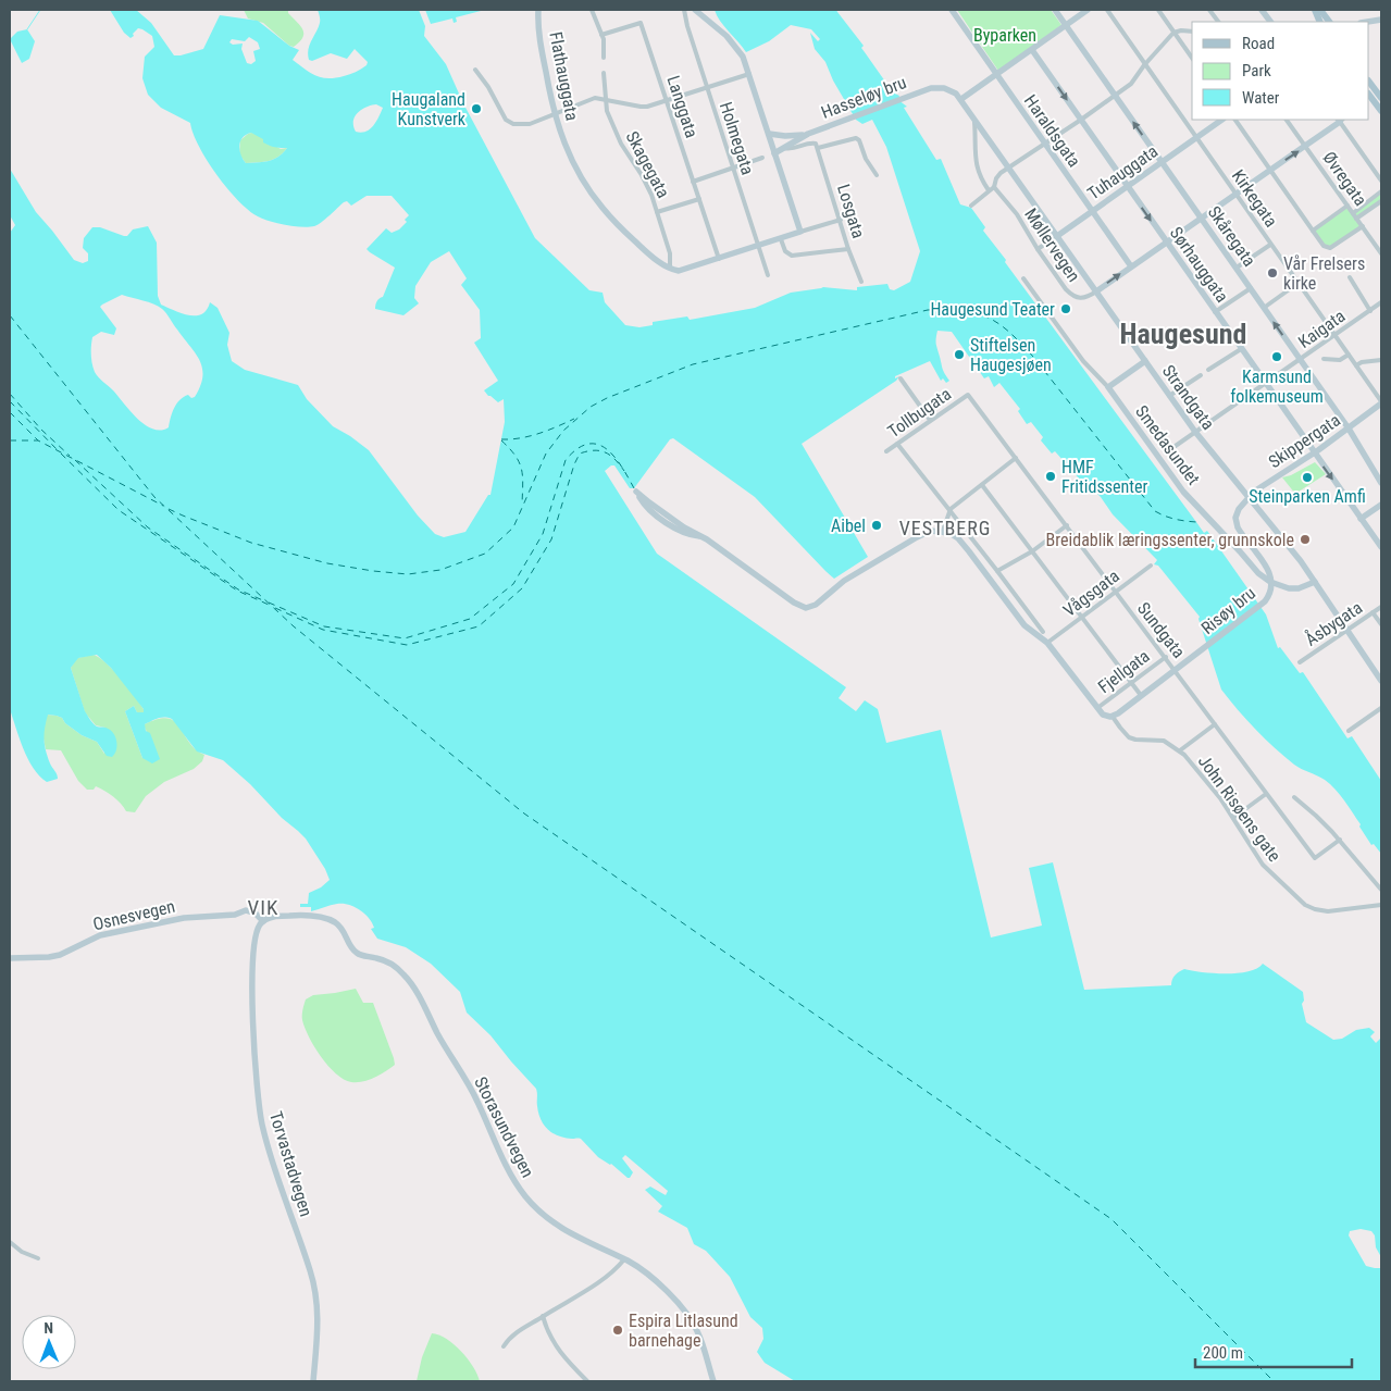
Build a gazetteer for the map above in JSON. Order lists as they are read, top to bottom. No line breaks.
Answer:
{"streets":{"street":["Flathauggata","Hasseløy bru","Langgata","Haraldsgata","Holmegata","Skagegata","Tuhauggata","Øvregata","Kirkegata","Losgata","Skåregata","Møllervegen","Sørhauggata","Kaigata","Strandgata","Tollbugata","Skippergata","Smedasundet","Vågsgata","Risøy bru","Åsbygata","Sundgata","Fjellgata","John Risøens gate","Osnesvegen","Storasundvegen","Torvastadvegen"]},"crossings":[["Flathauggata","Skagegata"],["Hasseløy bru","Strandgata"],["Haraldsgata","Tuhauggata"],["Tuhauggata","Kirkegata"],["Tuhauggata","Skåregata"],["Tuhauggata","Møllervegen"],["Tuhauggata","Sørhauggata"],["Tuhauggata","Strandgata"],["Kirkegata","Kaigata"],["Kirkegata","Skippergata"],["Skåregata","Kaigata"],["Skåregata","Skippergata"],["Møllervegen","Strandgata"],["Sørhauggata","Kaigata"],["Sørhauggata","Skippergata"],["Kaigata","Strandgata"],["Strandgata","Skippergata"],["Strandgata","Smedasundet"],["Strandgata","Risøy bru"],["Strandgata","Åsbygata"],["Tollbugata","Sundgata"],["Skippergata","Risøy bru"],["Vågsgata","Sundgata"],["Risøy bru","John Risøens gate"],["Sundgata","Fjellgata"],["Osnesvegen","Storasundvegen"],["Osnesvegen","Torvastadvegen"],["Storasundvegen","Torvastadvegen"]],"one_way":["Sørhauggata"],"districts":["Haugesund","VESTBERG","VIK"],"parks":["Byparken"],"places":["Haugaland Kunstverk","Vår Frelsers kirke","Haugesund Teater","Stiftelsen Haugesjøen","Karmsund folkemuseum","HMF Fritidssenter","Steinparken Amfi","Aibel","Breidablik læringssenter, grunnskole","Espira Litlasund barnehage"],"legend":["Road","Park","Water"],"scale_bar":"200 m","north":"top"}
